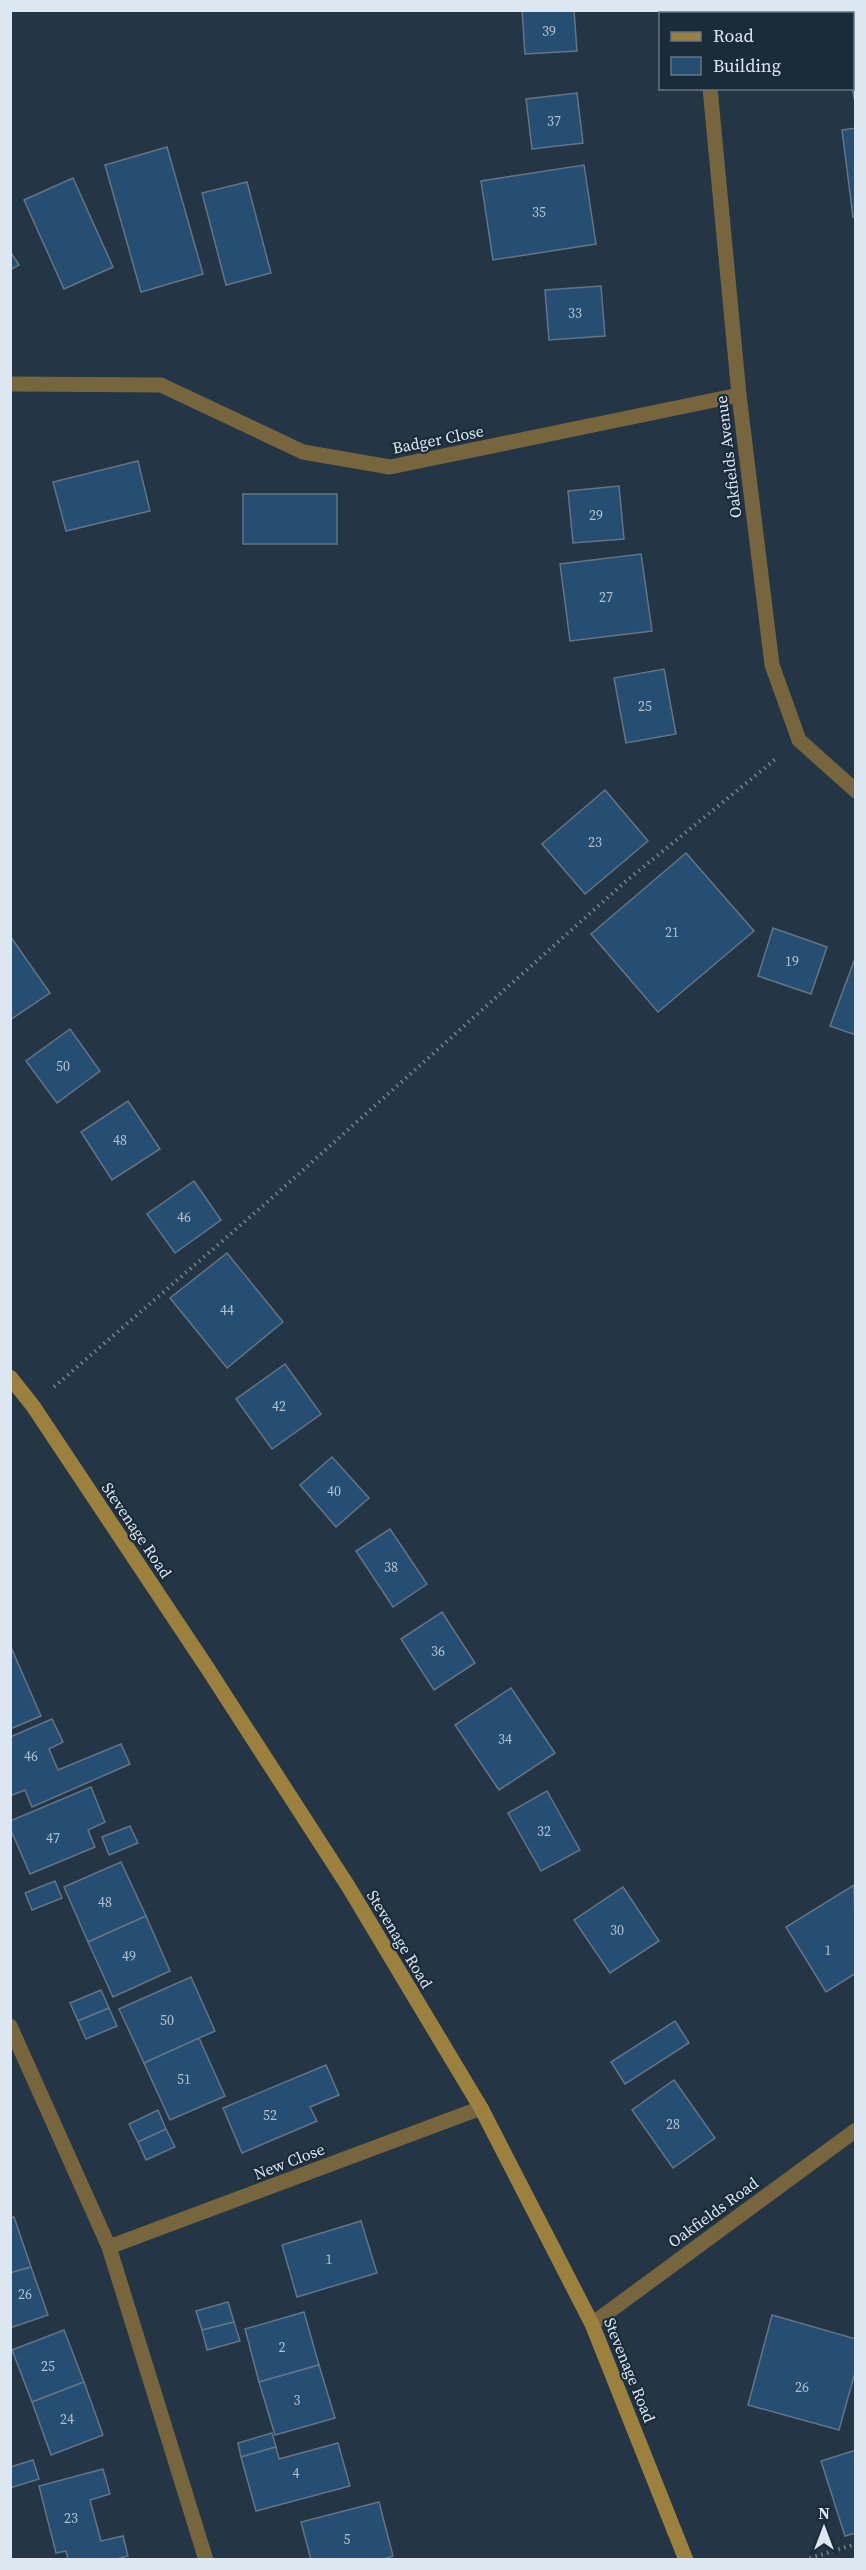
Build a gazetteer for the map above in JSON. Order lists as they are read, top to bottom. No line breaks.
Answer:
{"streets":{"main road":["Stevenage Road"],"street":["Badger Close","Oakfields Avenue","New Close","Oakfields Road"]},"crossings":[["Badger Close","Oakfields Avenue"],["Stevenage Road","New Close"],["Stevenage Road","Oakfields Road"]],"house_numbers":["39","37","35","33","29","27","25","23","21","19","50","48","46","44","42","40","38","36","34","46","32","47","48","30","1","49","50","51","52","28","1","26","2","25","26","3","24","4","23","5"],"legend":["Road","Building"],"north":"top"}
